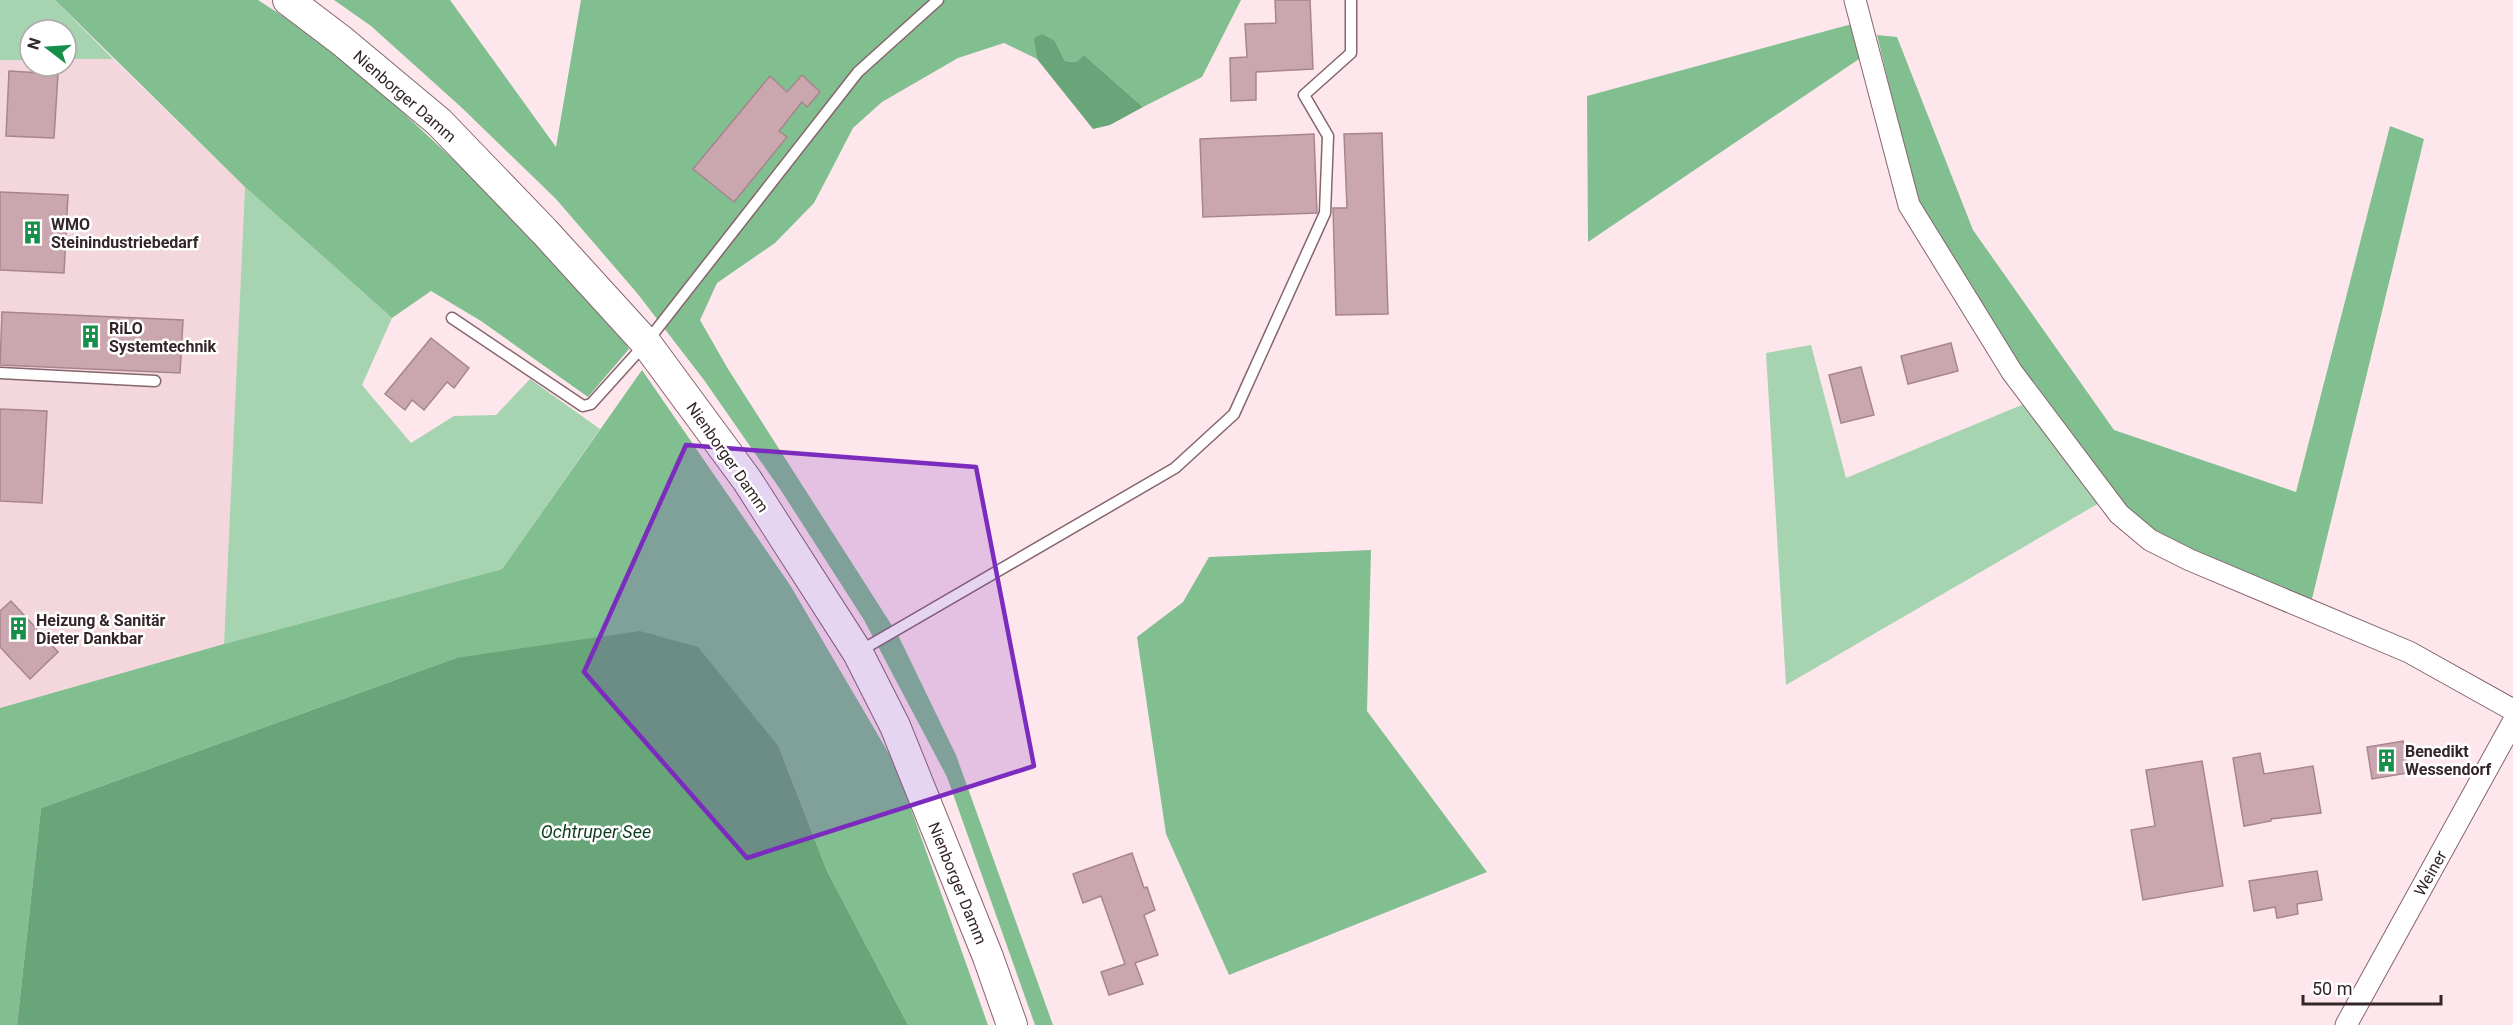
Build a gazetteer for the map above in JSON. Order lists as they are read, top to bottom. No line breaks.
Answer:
{"streets":{"main road":["Nienborger Damm"],"street":["Weiner"]},"water":["Ochtruper See"],"places":{"building":["WMO Steinindustriebedarf","RiLO Systemtechnik","Heizung & Sanitär Dieter Dankbar","Benedikt Wessendorf"]},"scale_bar":"50 m","north":"left"}
